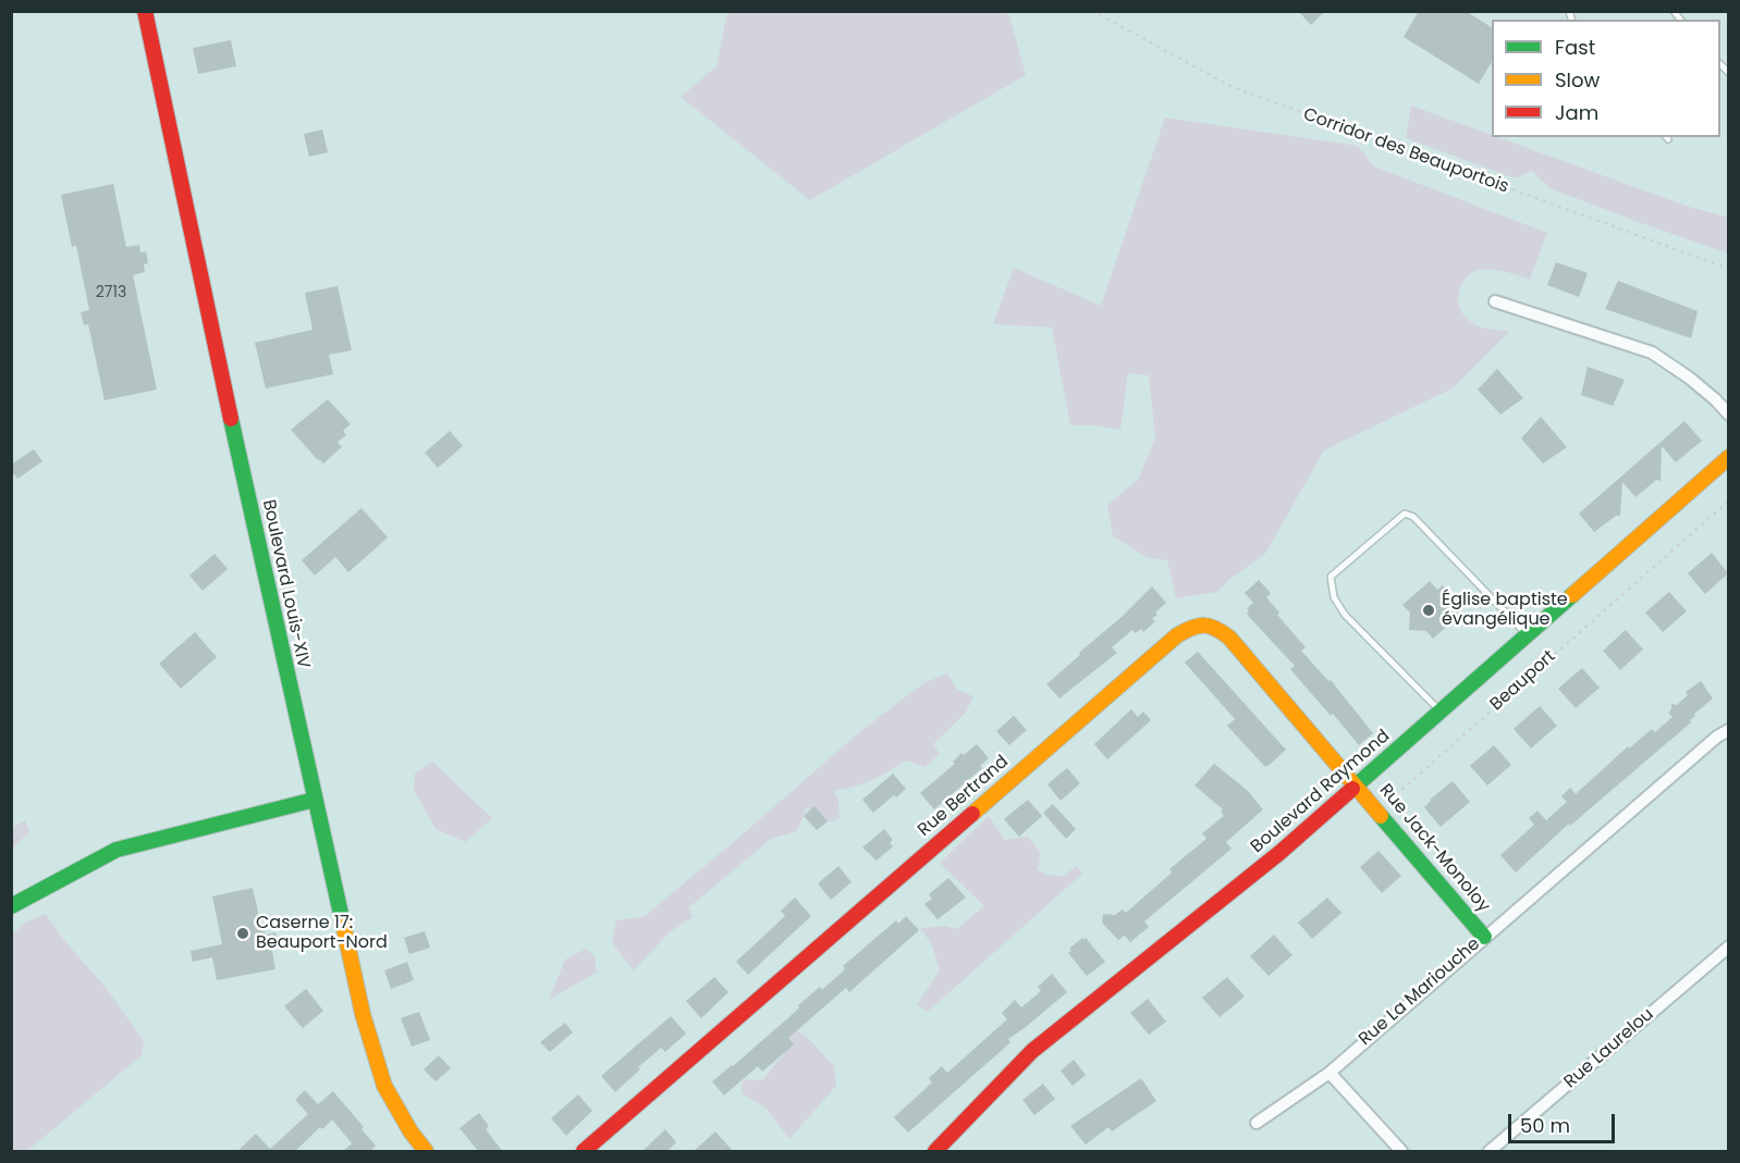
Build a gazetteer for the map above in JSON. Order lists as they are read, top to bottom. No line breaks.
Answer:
{"streets":{"street":["Boulevard Louis-XIV","Boulevard Raymond","Rue Bertrand","Rue Jack-Monoloy","Rue La Mariouche","Rue Laurelou"],"path":["Corridor des Beauportois","Beauport"]},"crossings":[["Beauport","Rue Jack-Monoloy"],["Boulevard Raymond","Rue Bertrand"],["Boulevard Raymond","Rue Jack-Monoloy"],["Rue Bertrand","Rue Jack-Monoloy"],["Rue Jack-Monoloy","Rue La Mariouche"]],"places":["Église baptiste évangélique","Caserne 17: Beauport-Nord"],"house_numbers":["2713"],"legend":["Fast","Slow","Jam"],"scale_bar":"50 m"}
